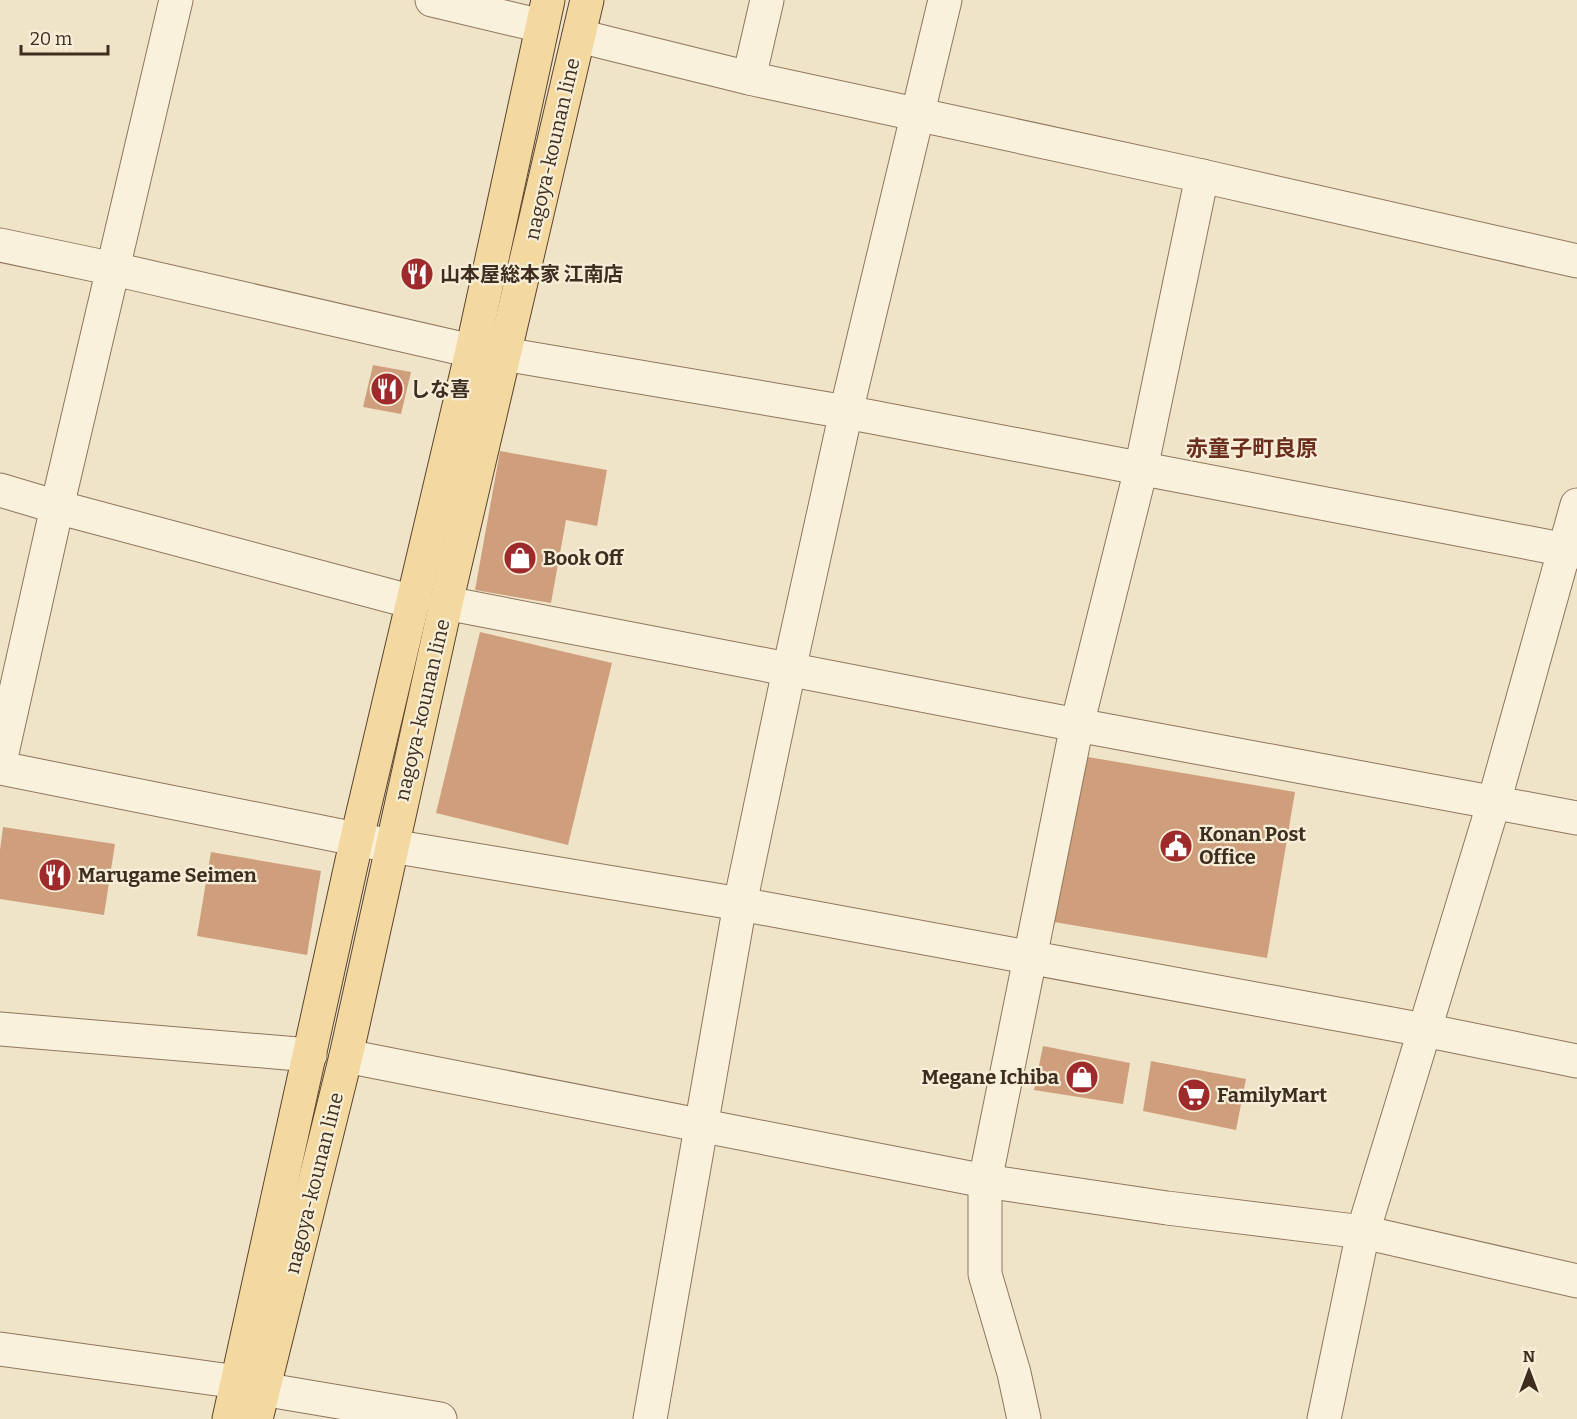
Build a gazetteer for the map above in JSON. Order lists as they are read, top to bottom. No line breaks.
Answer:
{"streets":{"main road":["nagoya-kounan line"]},"districts":["赤童子町良原"],"places":{"restaurant":["山本屋総本家 江南店","しな喜","Marugame Seimen"],"shop":["Book Off","Megane Ichiba"],"public building":["Konan Post Office"],"supermarket":["FamilyMart"]},"scale_bar":"20 m","north":"top"}
